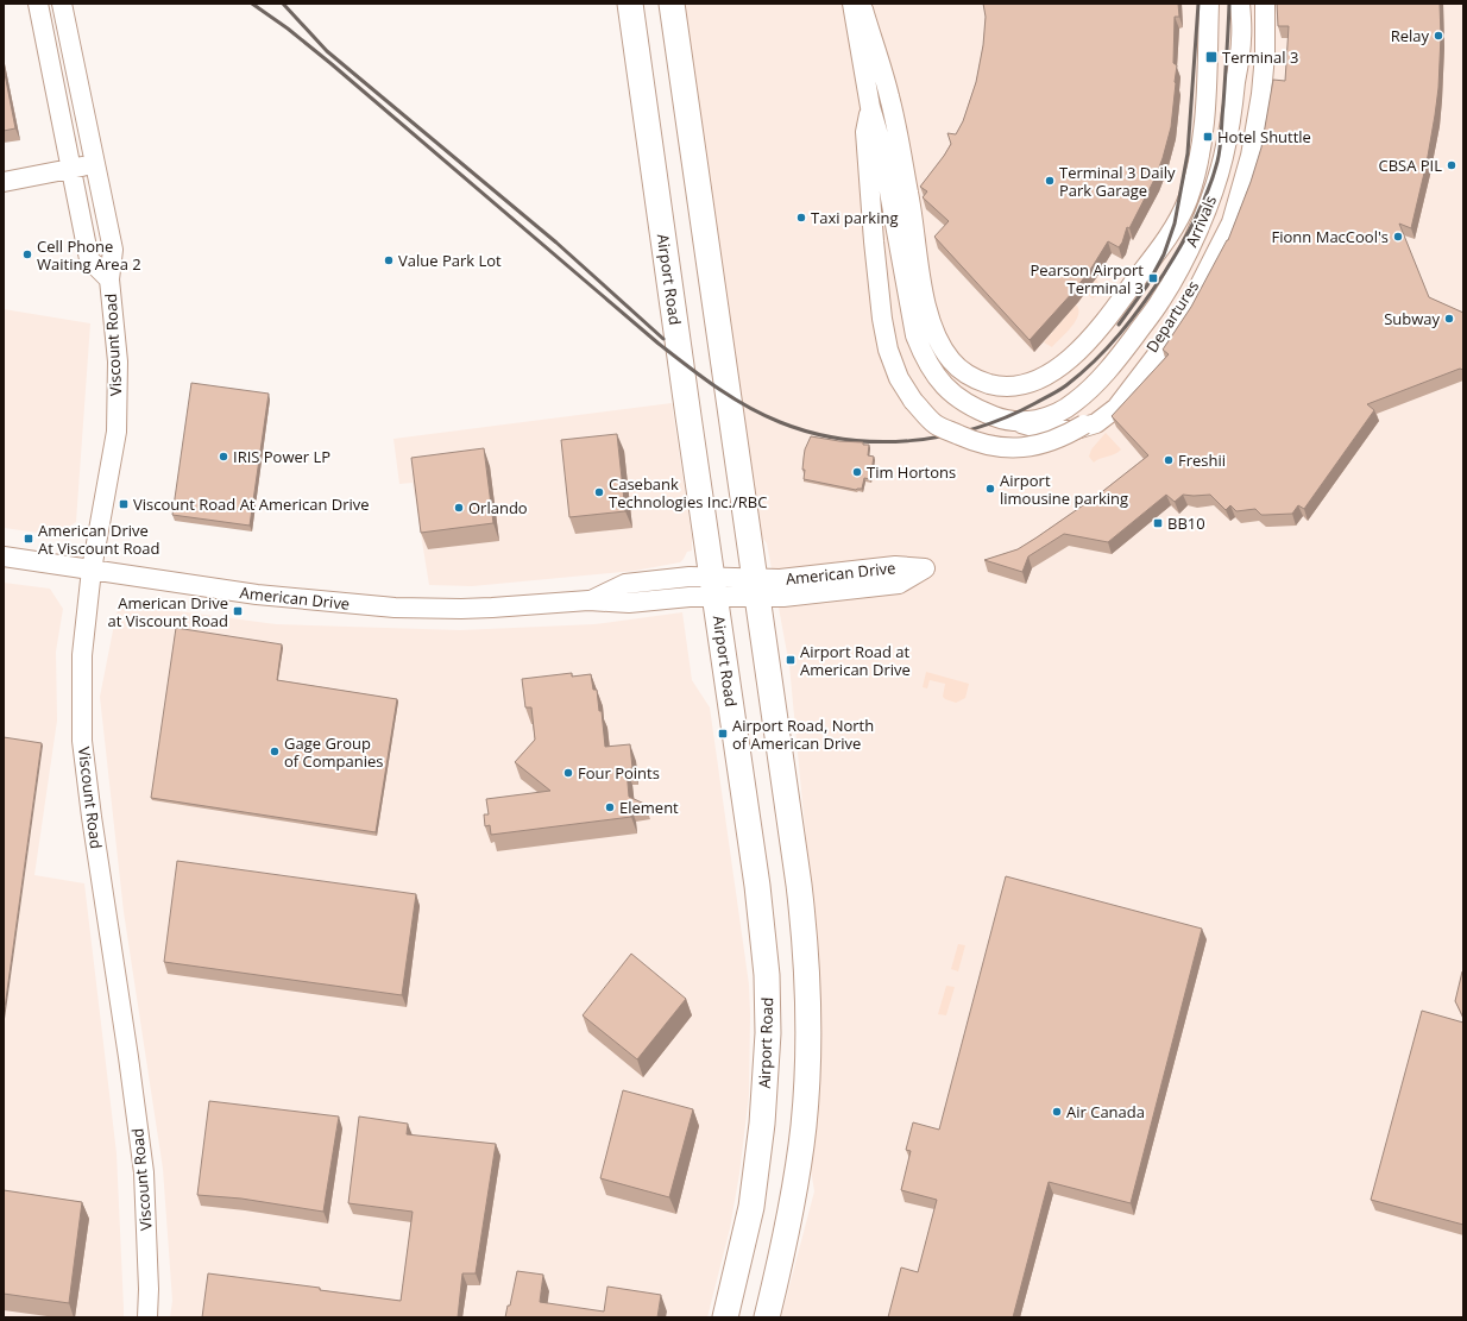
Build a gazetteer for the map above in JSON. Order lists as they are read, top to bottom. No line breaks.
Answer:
{"streets":{"main road":["Airport Road"],"street":["Arrivals","Departures","Viscount Road","American Drive"]},"crossings":[["Airport Road","American Drive"],["Viscount Road","American Drive"]],"places":{"other":["Relay","CBSA PIL","Terminal 3 Daily Park Garage","Taxi parking","Fionn MacCool's","Cell Phone Waiting Area 2","Value Park Lot","Subway","IRIS Power LP","Freshii","Tim Hortons","Airport limousine parking","Casebank Technologies Inc./RBC","Orlando","Gage Group of Companies","Four Points","Element","Air Canada"],"transit":["Terminal 3","Hotel Shuttle","Pearson Airport Terminal 3","Viscount Road At American Drive","BB10","American Drive At Viscount Road","American Drive at Viscount Road","Airport Road at American Drive","Airport Road, North of American Drive"]}}
